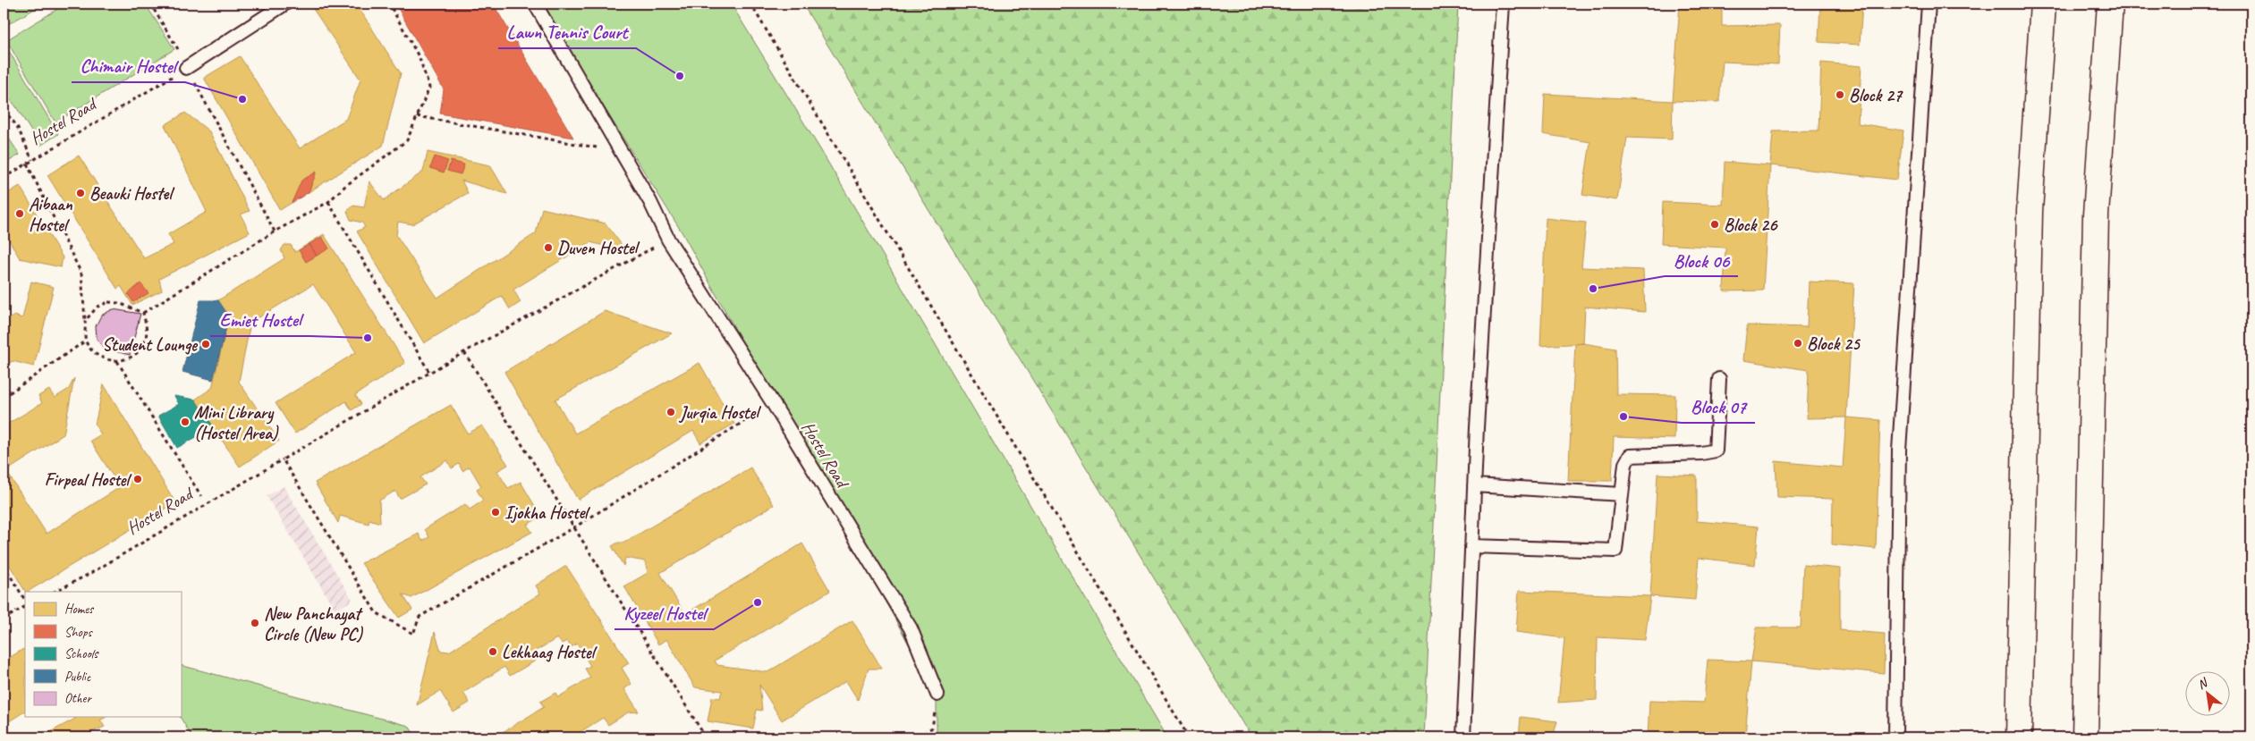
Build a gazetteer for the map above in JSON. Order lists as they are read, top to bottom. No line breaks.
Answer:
{"streets":{"lane":["Hostel Road"]},"places":["Lawn Tennis Court","Block 27","Chimair Hostel","Beauki Hostel","Aibaan Hostel","Block 26","Duven Hostel","Block 06","Emiet Hostel","Block 25","Student Lounge","Jurqia Hostel","Block 07","Mini Library (Hostel Area)","Firpeal Hostel","Ijokha Hostel","Kyzeel Hostel","New Panchayat Circle (New PC)","Lekhaag Hostel"],"legend":["Homes","Shops","Schools","Public","Other"],"north":"top left"}
